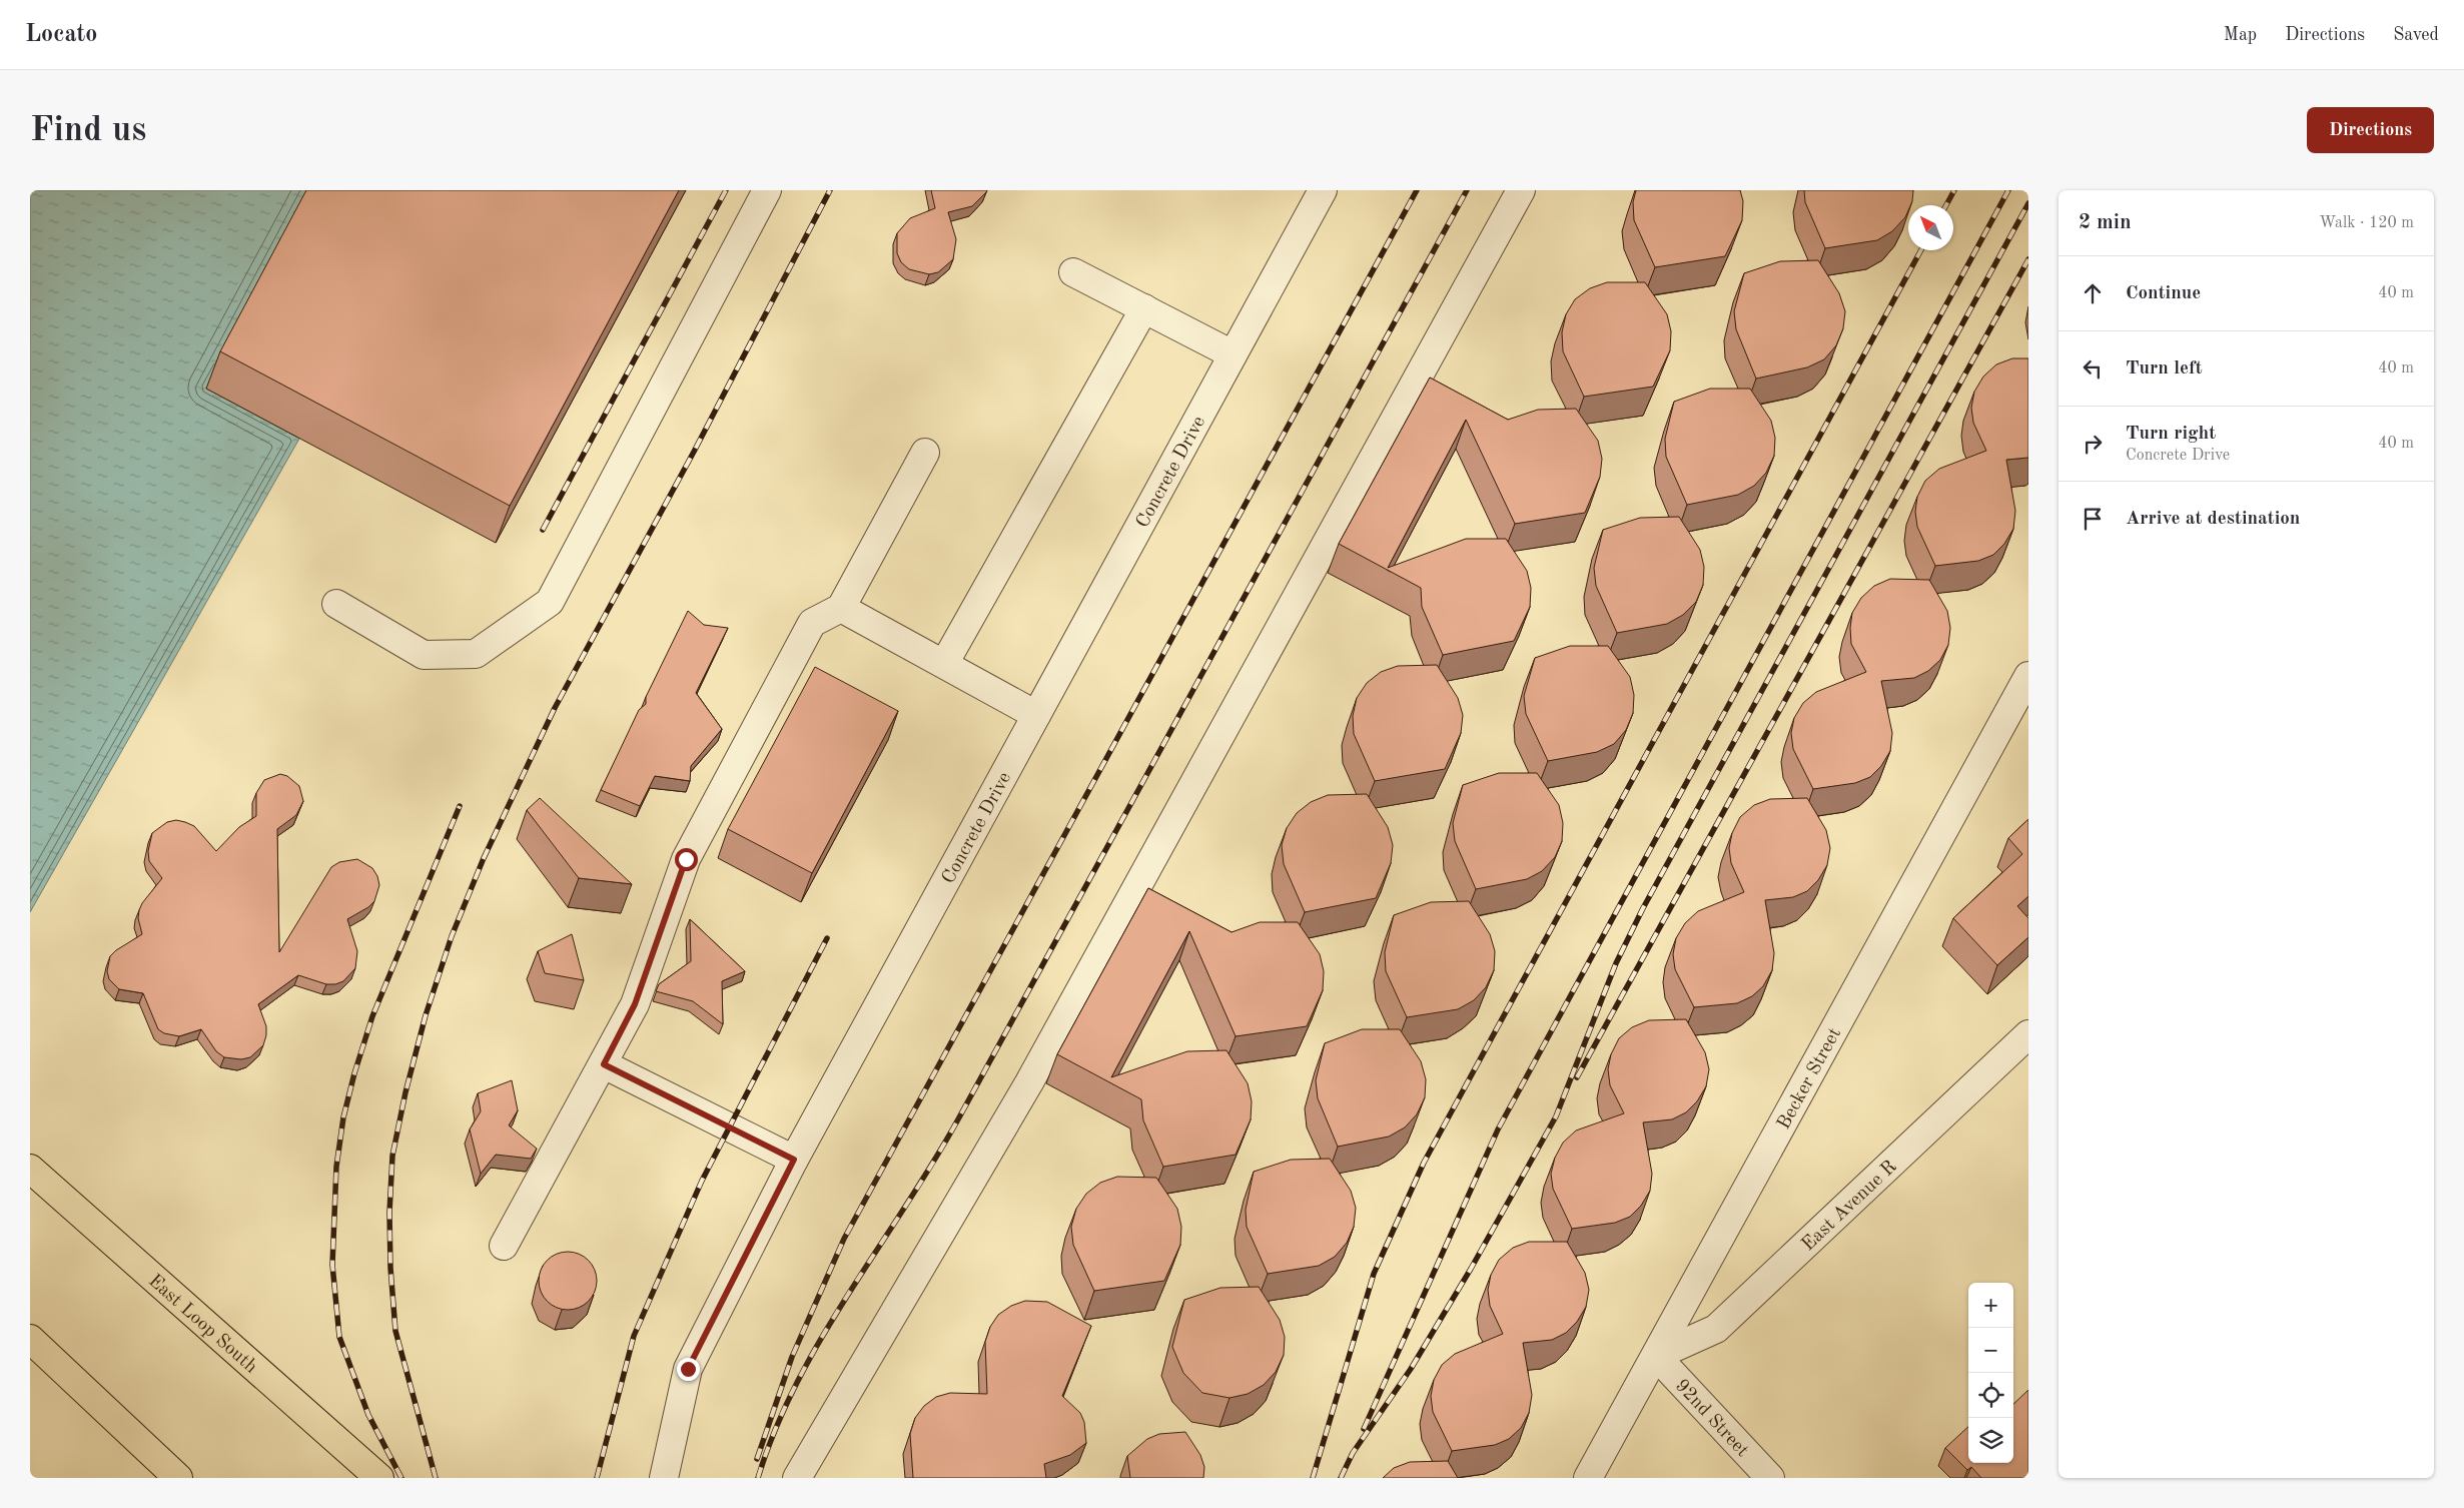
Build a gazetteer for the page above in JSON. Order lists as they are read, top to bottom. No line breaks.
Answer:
{"streets":{"highway":["East Loop South"],"street":["Concrete Drive","Becker Street","East Avenue R","92nd Street"]},"crossings":[["Becker Street","East Avenue R"],["Becker Street","92nd Street"],["East Avenue R","92nd Street"]],"north":"top left","page":{"header":"Locato","nav":["Map","Directions","Saved"],"buttons":"Directions","title":"Find us","heading":["2 min","Walk · 120 m"],"list":[["Continue","40 m"],["Turn left","40 m"],["Turn right","Concrete Drive","40 m"],"Arrive at destination"],"map_buttons":["+","−"]}}
